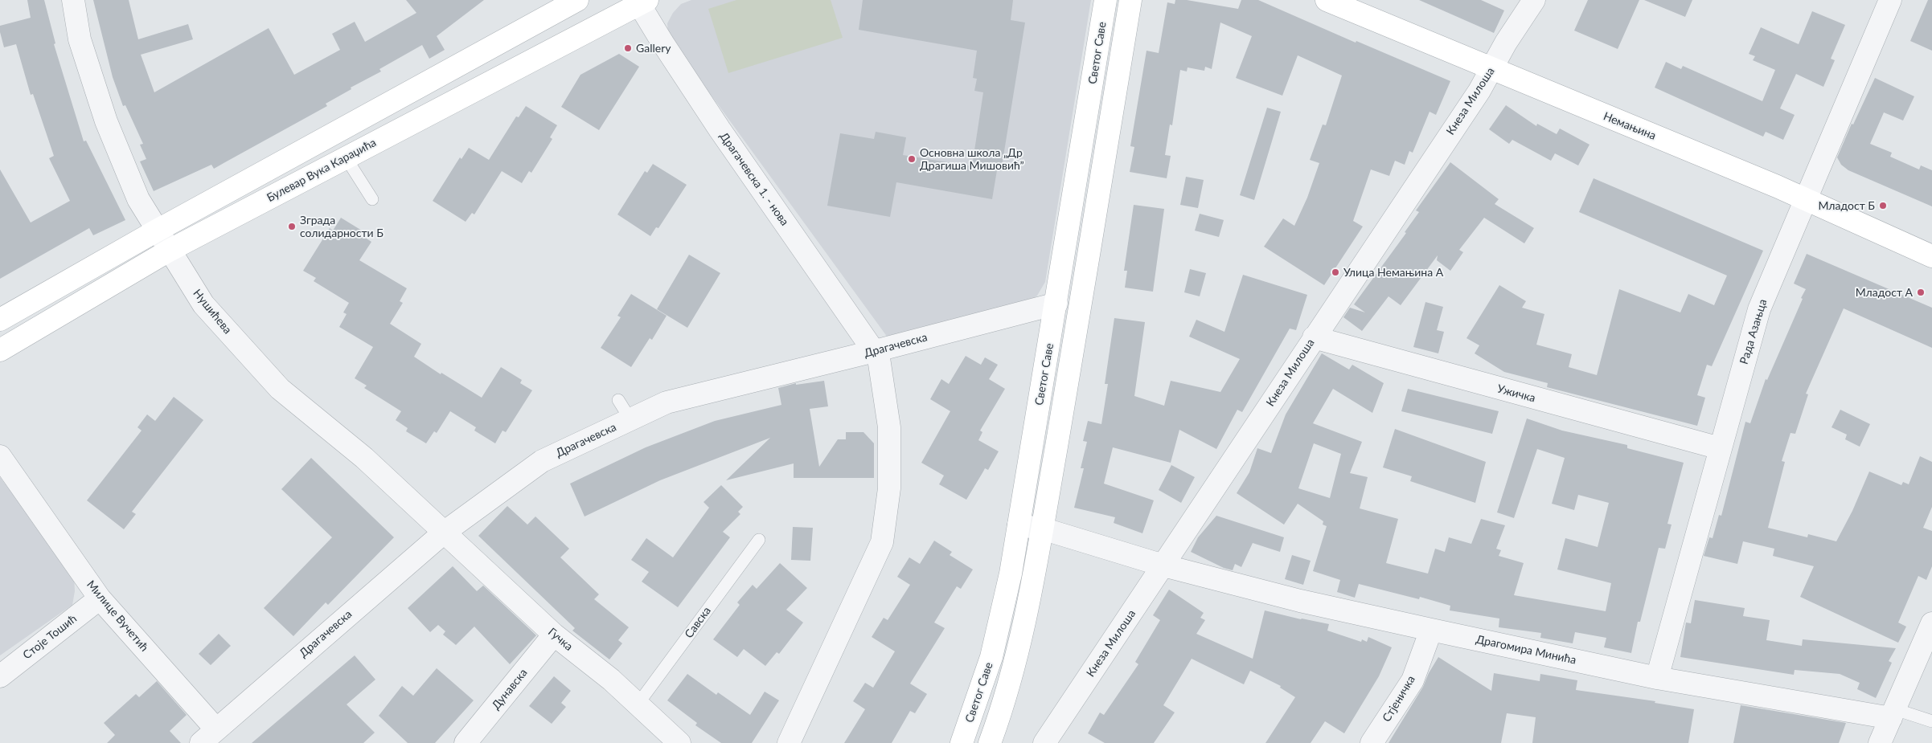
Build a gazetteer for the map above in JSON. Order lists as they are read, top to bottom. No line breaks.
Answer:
{"streets":{"street":["Светог Саве","Кнеза Милоша","Немањина","Булевар Вука Караџића","Драгачевска 1. - нова","Нушићева","Рада Азањца","Драгачевска","Ужичка","Милице Вучетић","Стоје Тошић","Гучка","Драгомира Минића","Дунавска","Стјеничка"],"lane":["Савска"]},"crossings":[["Светог Саве","Драгачевска"],["Светог Саве","Драгомира Минића"],["Кнеза Милоша","Немањина"],["Кнеза Милоша","Ужичка"],["Кнеза Милоша","Драгомира Минића"],["Немањина","Рада Азањца"],["Булевар Вука Караџића","Драгачевска 1. - нова"],["Булевар Вука Караџића","Нушићева"],["Драгачевска 1. - нова","Драгачевска"],["Нушићева","Драгачевска"],["Нушићева","Гучка"],["Рада Азањца","Ужичка"],["Рада Азањца","Драгомира Минића"],["Драгачевска","Милице Вучетић"],["Драгачевска","Гучка"],["Милице Вучетић","Стоје Тошић"],["Савска","Гучка"],["Гучка","Дунавска"],["Драгомира Минића","Стјеничка"]],"places":["Gallery","Основна школа „Др Драгиша Мишовић”","Младост Б","Зграда солидарности Б","Улица Немањина А","Младост А"]}
